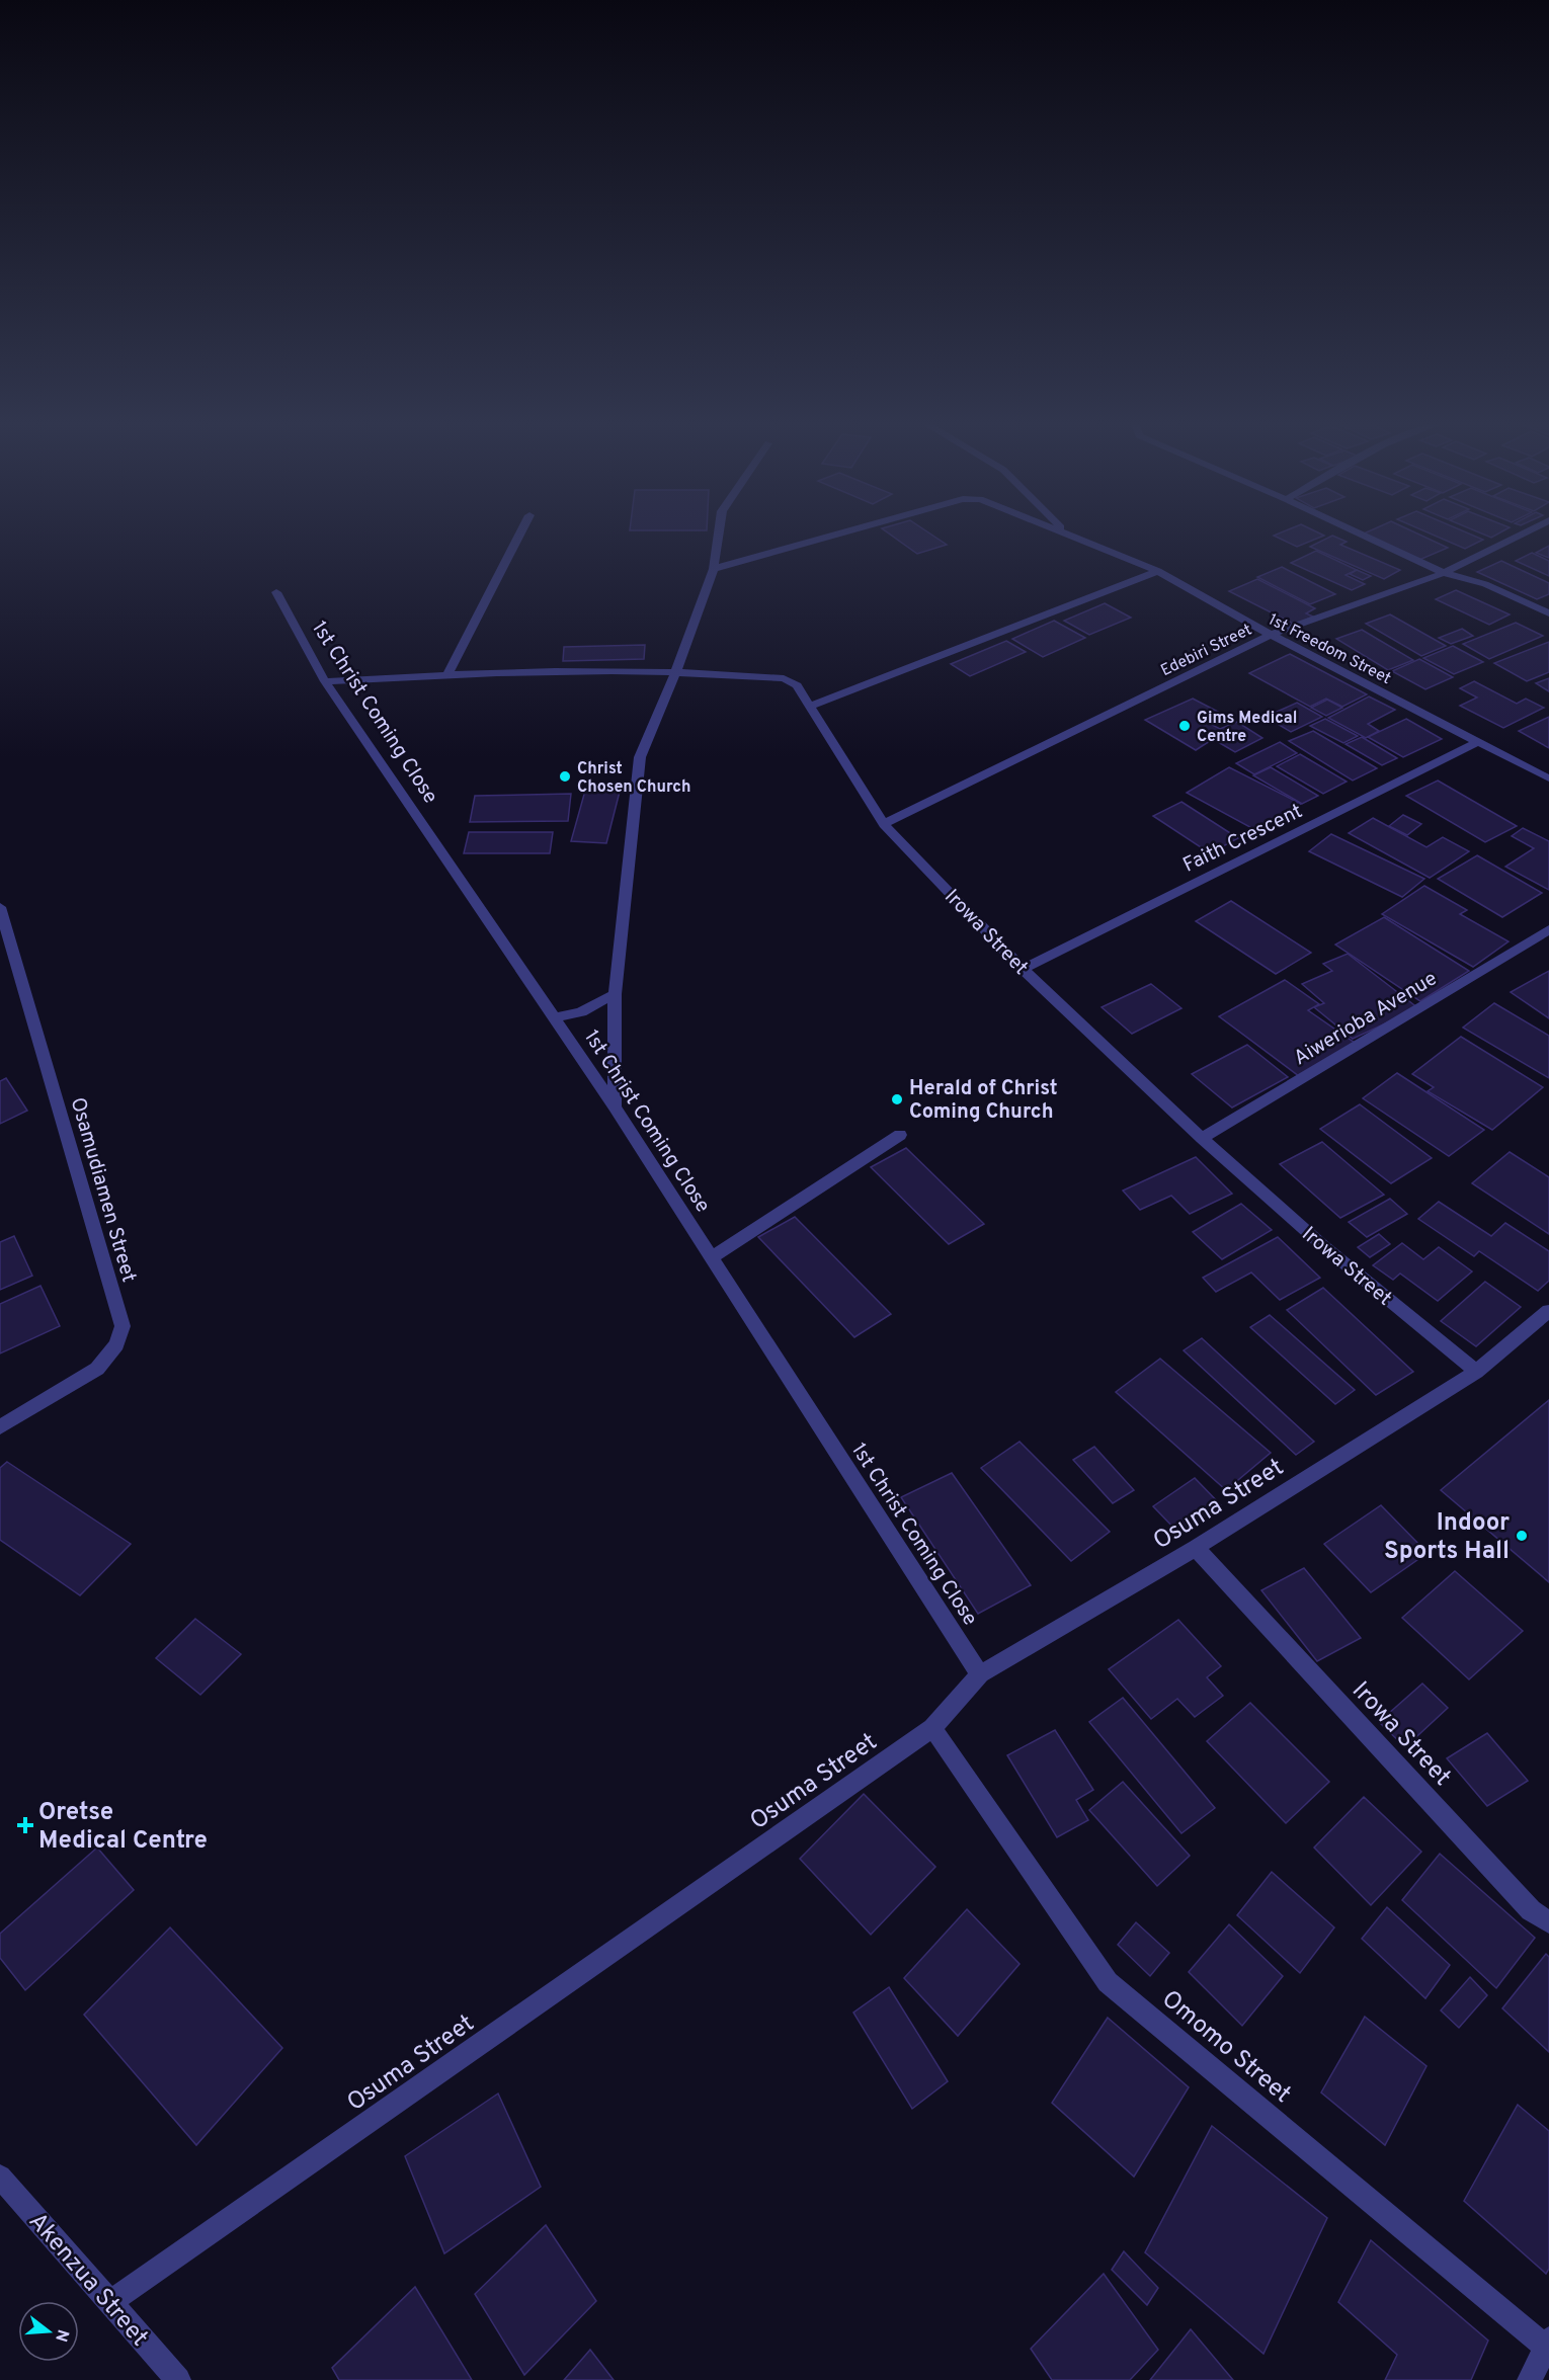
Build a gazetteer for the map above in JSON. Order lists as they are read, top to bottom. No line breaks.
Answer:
{"streets":{"street":["1st Freedom Street","Edebiri Street","1st Christ Coming Close","Faith Crescent","Irowa Street","Aiwerioba Avenue","Osamudiamen Street","Osuma Street","Omomo Street","Akenzua Street"]},"crossings":[["1st Freedom Street","Edebiri Street"],["1st Freedom Street","Faith Crescent"],["Edebiri Street","Irowa Street"],["1st Christ Coming Close","Irowa Street"],["1st Christ Coming Close","Osuma Street"],["Faith Crescent","Irowa Street"],["Irowa Street","Aiwerioba Avenue"],["Irowa Street","Osuma Street"],["Osuma Street","Omomo Street"],["Osuma Street","Akenzua Street"]],"places":{"other":["Gims Medical Centre","Christ Chosen Church","Herald of Christ Coming Church","Indoor Sports Hall"],"health":["Oretse Medical Centre"]},"north":"right"}
